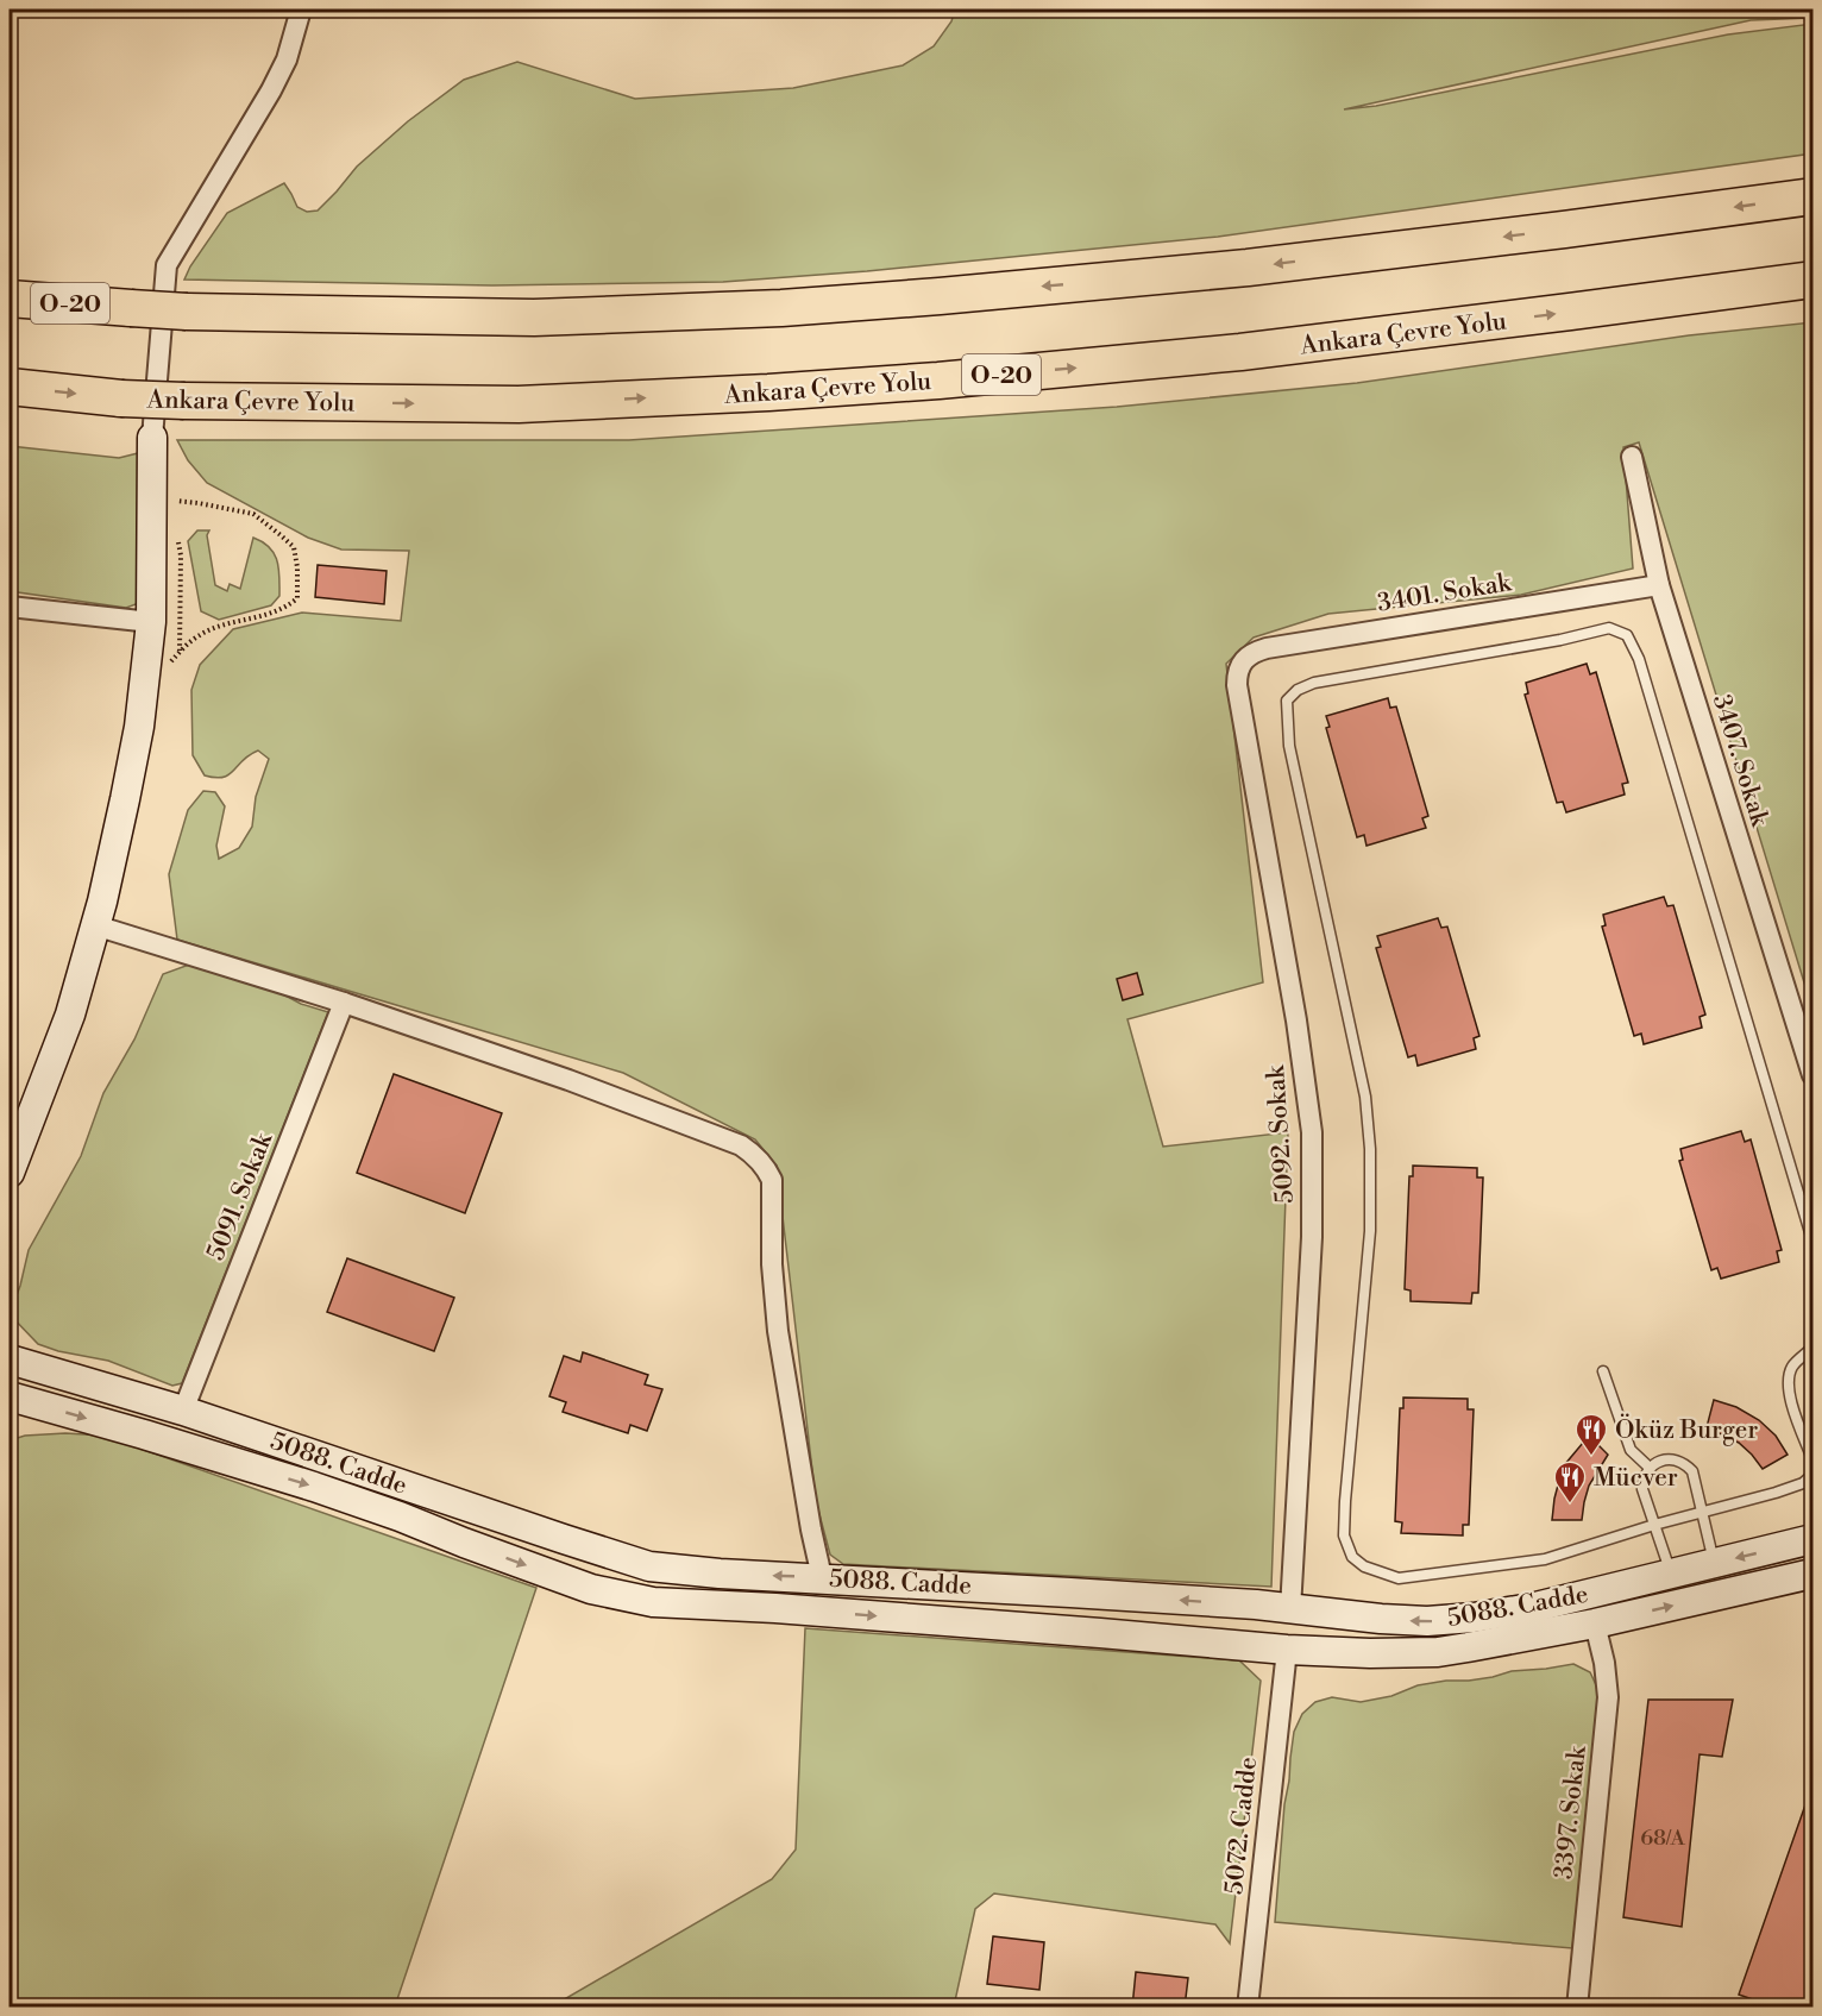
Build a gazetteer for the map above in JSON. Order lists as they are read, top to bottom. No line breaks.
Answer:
{"streets":{"highway":["O-20","Ankara Çevre Yolu"],"street":["3401. Sokak","3407. Sokak","5092. Sokak","5091. Sokak","5088. Cadde","3397. Sokak","5072. Cadde"]},"crossings":[["3401. Sokak","3407. Sokak"],["3401. Sokak","5092. Sokak"],["5092. Sokak","5088. Cadde"],["5091. Sokak","5088. Cadde"],["5088. Cadde","3397. Sokak"],["5088. Cadde","5072. Cadde"]],"places":{"restaurant":["Öküz Burger","Mücver"]},"house_numbers":["68/A"]}
